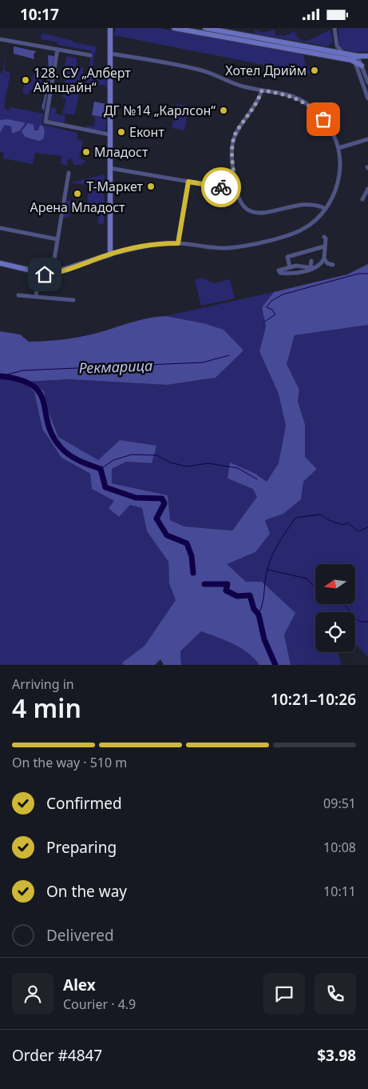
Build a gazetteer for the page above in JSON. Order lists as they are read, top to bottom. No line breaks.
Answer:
{"water":["Рекмарица"],"places":["Хотел Дрийм","128. СУ „Алберт Айнщайн“","ДГ №14 „Карлсон“","Еконт","Младост","Т-Маркет","Арена Младост"],"north":"left","page":{"status":"10:17","heading":["4 min","Arriving in","10:21–10:26"],"panel":["Alex","Courier · 4.9","Order #4847","$3.98"],"bar":"On the way · 510 m","list":[["Confirmed","09:51"],["Preparing","10:08"],["On the way","10:11"],"Delivered"]}}
